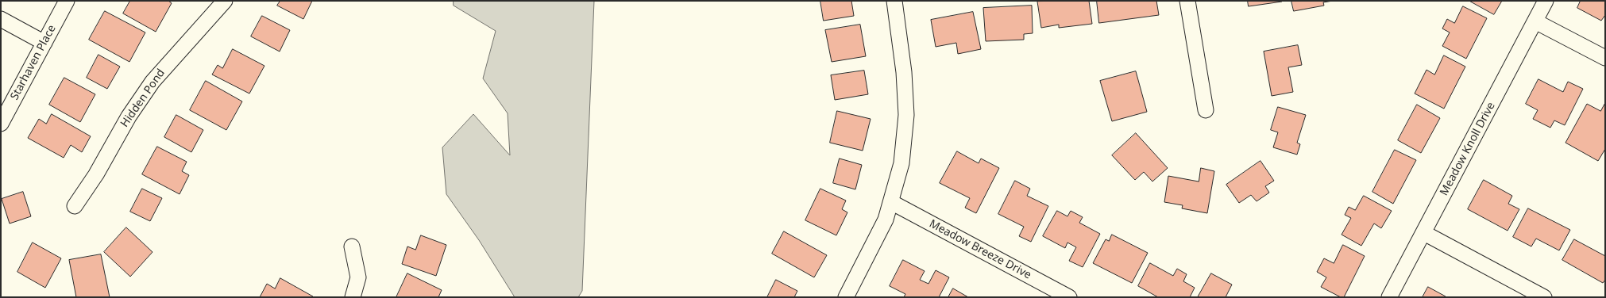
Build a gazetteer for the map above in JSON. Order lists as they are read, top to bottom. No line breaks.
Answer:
{"streets":{"street":["Starhaven Place","Hidden Pond","Meadow Knoll Drive","Meadow Breeze Drive"]}}
